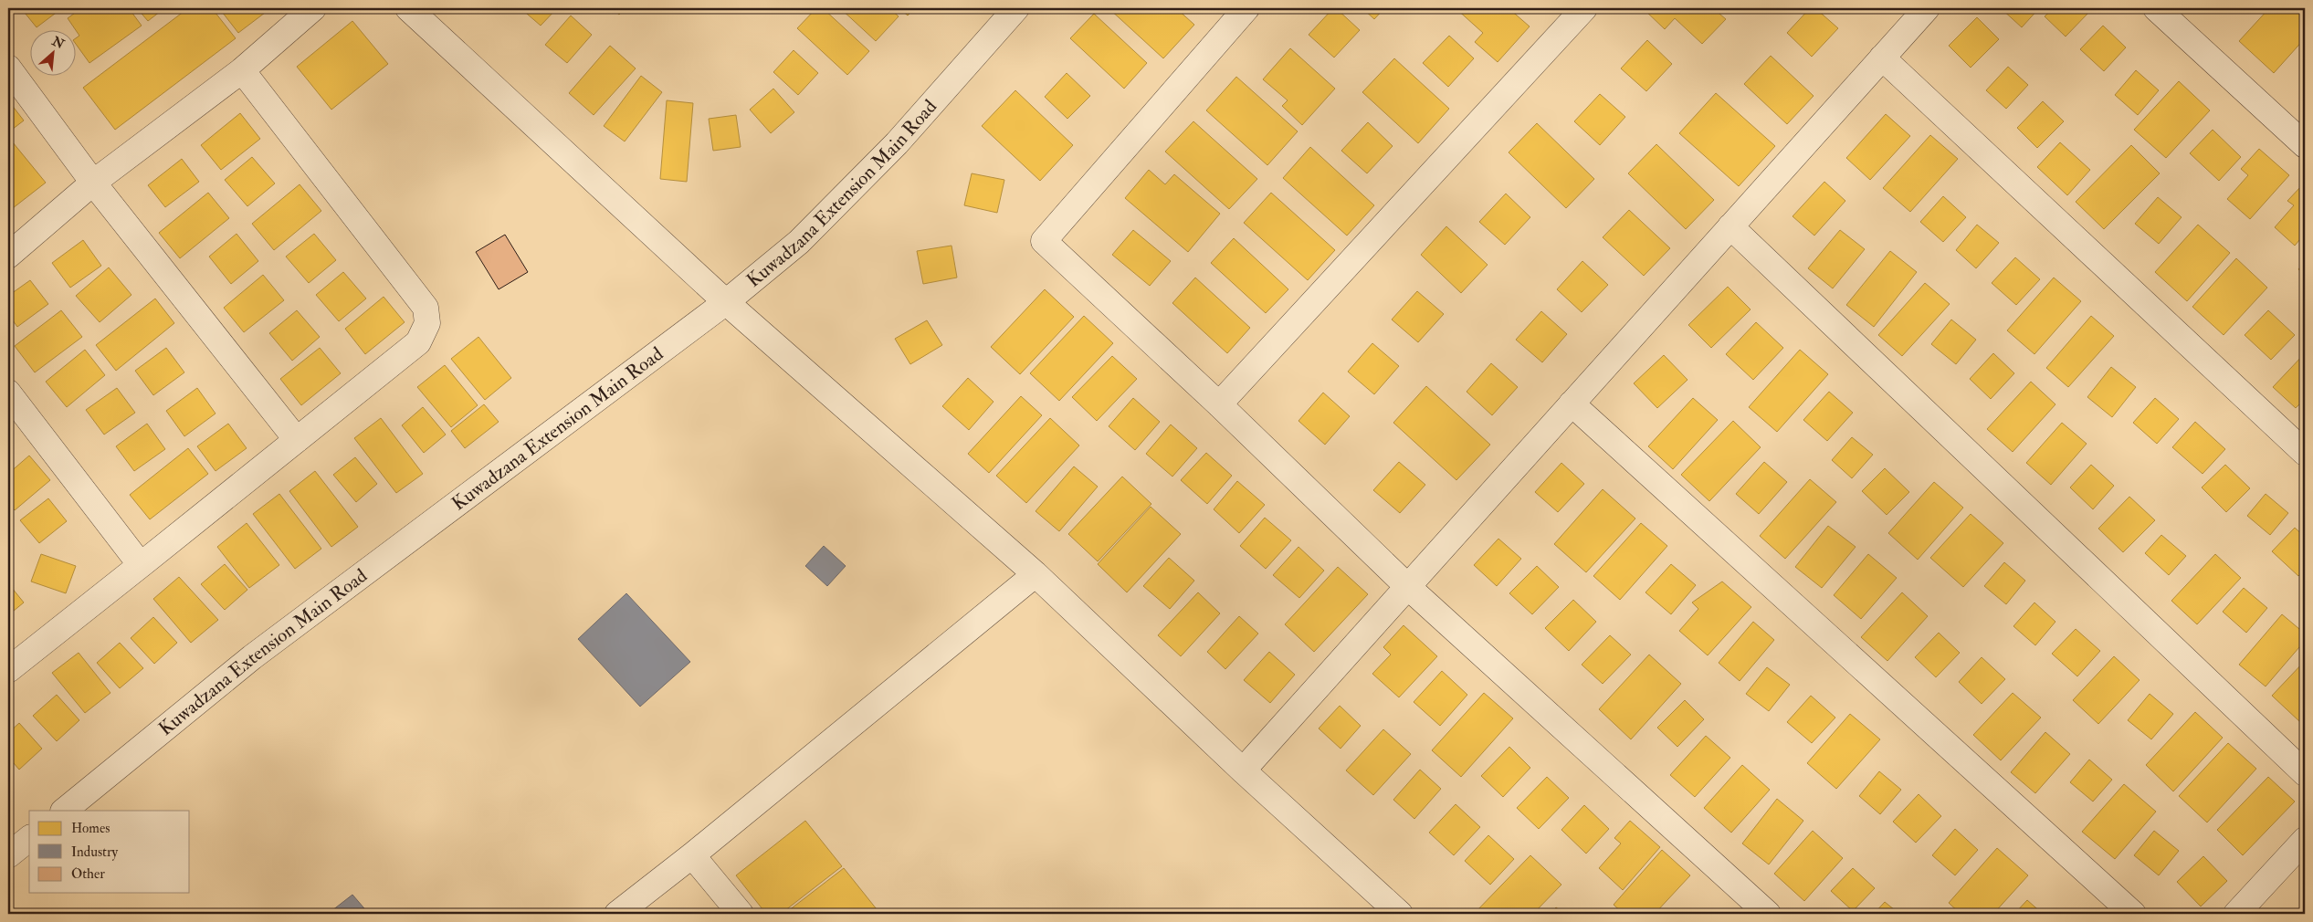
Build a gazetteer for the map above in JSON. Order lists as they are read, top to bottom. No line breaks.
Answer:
{"streets":{"street":["Kuwadzana Extension Main Road"]},"legend":["Homes","Industry","Other"],"north":"top right"}
